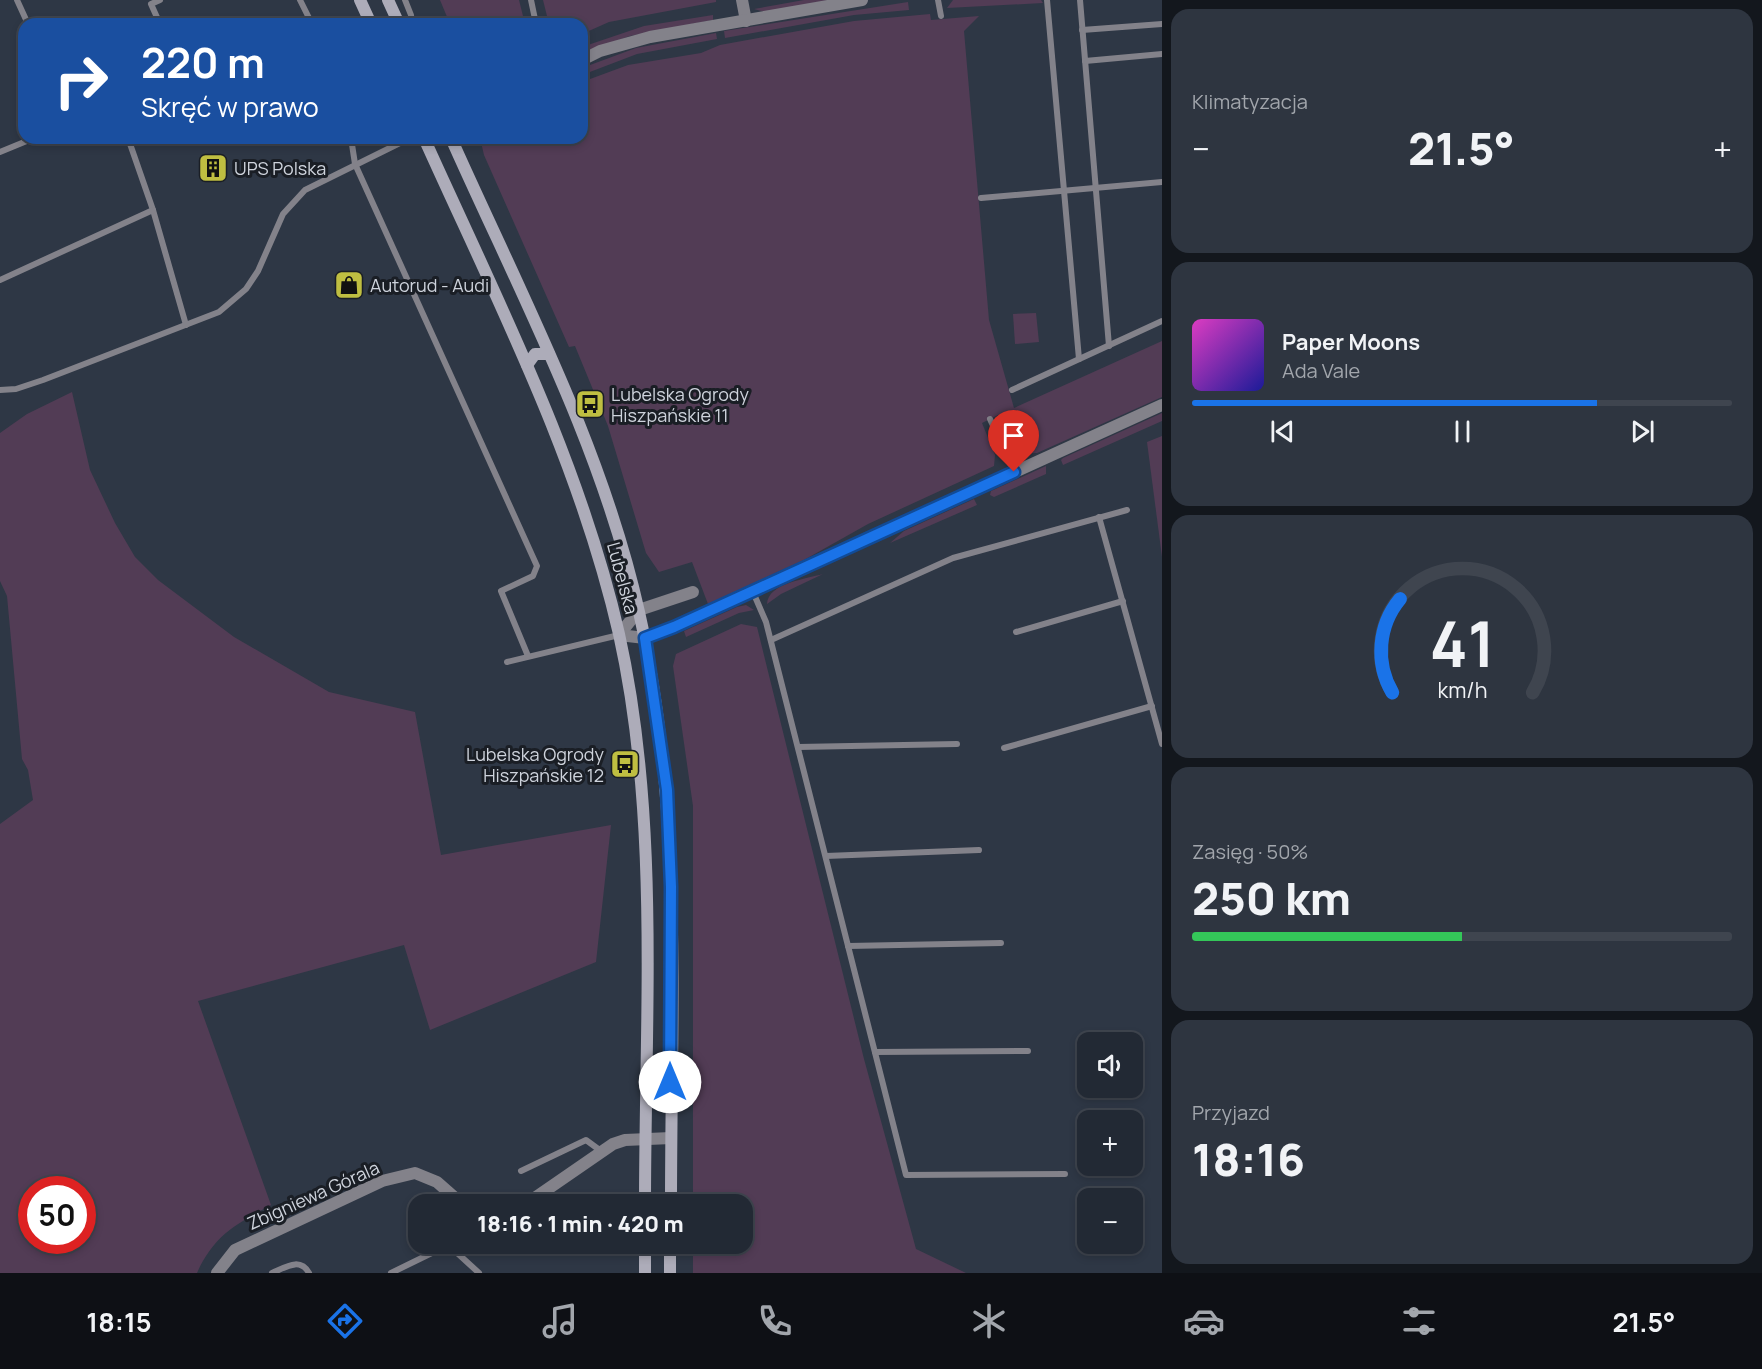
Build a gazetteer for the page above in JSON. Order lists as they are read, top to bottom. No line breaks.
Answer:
{"streets":{"main road":["Lubelska"],"street":["Zbigniewa Górala"]},"places":{"building":["UPS Polska"],"shop":["Autorud - Audi"],"bus stop":["Lubelska Ogrody Hiszpańskie 11","Lubelska Ogrody Hiszpańskie 12"]},"page":{"tile":["Klimatyzacja",["Zasięg · 50%","250 km"],["Przyjazd","18:16"]],"turn":["220 m","Skręć w prawo"],"heat":["−","21.5°","+"],"song":["Paper Moons","Ada Vale"],"map_buttons":["+","−"],"limit":"50","trip":"18:16 · 1 min · 420 m","tabs":["18:15","21.5°"],"gauge":["41","km/h"]}}
